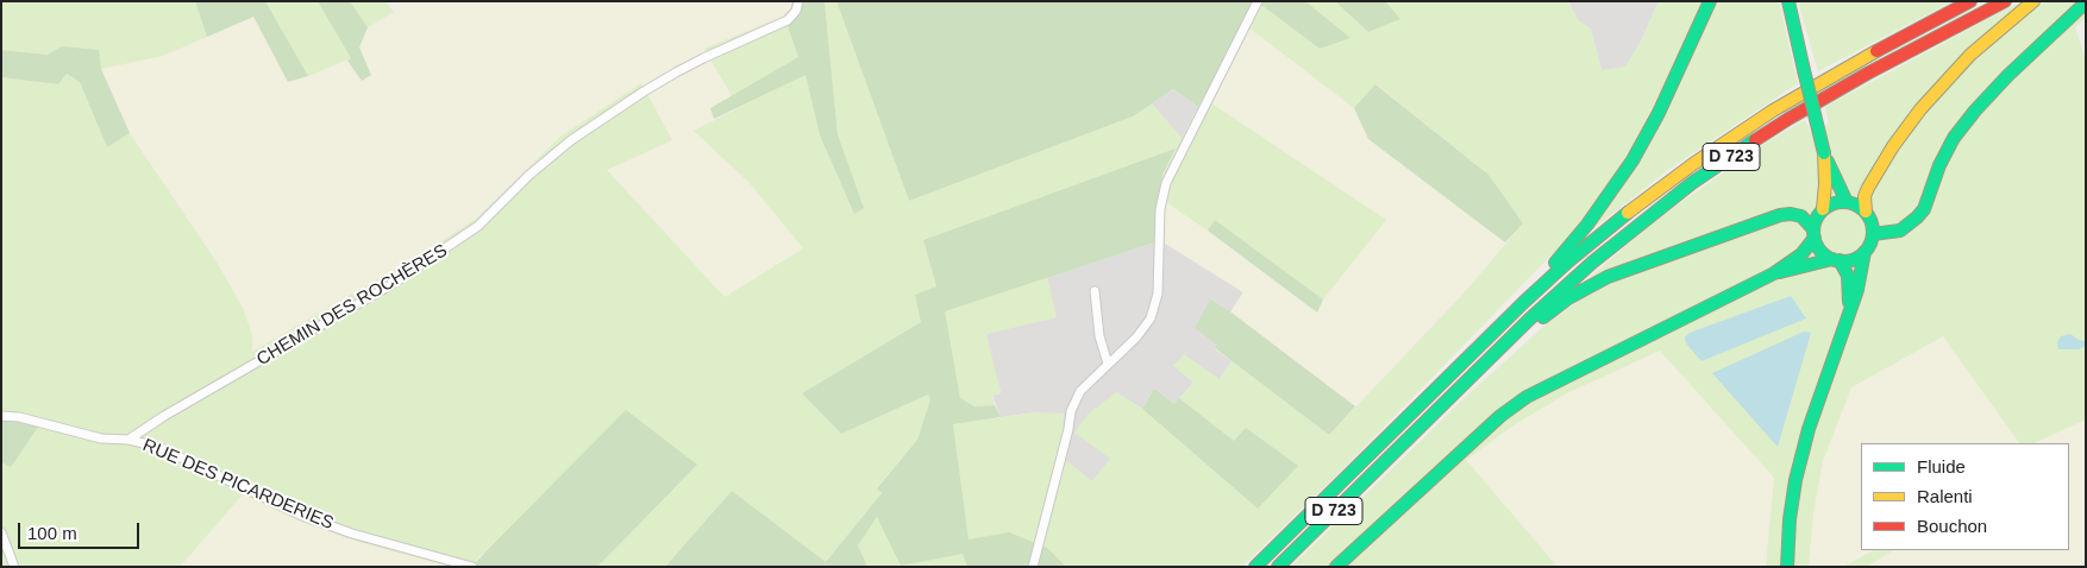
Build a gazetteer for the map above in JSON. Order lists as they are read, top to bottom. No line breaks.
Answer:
{"streets":{"main road":["D 723"],"street":["CHEMIN DES ROCHÈRES","RUE DES PICARDERIES"]},"crossings":[["CHEMIN DES ROCHÈRES","RUE DES PICARDERIES"]],"legend":["Fluide","Ralenti","Bouchon"],"scale_bar":"100 m"}
